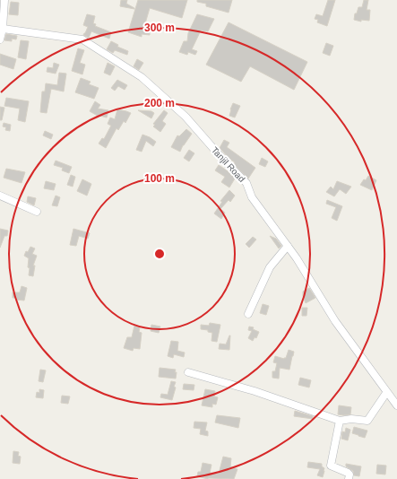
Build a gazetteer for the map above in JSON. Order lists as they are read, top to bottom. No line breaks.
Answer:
{"streets":{"street":["Tanjil Road"]},"rings":["300 m","200 m","100 m"]}
